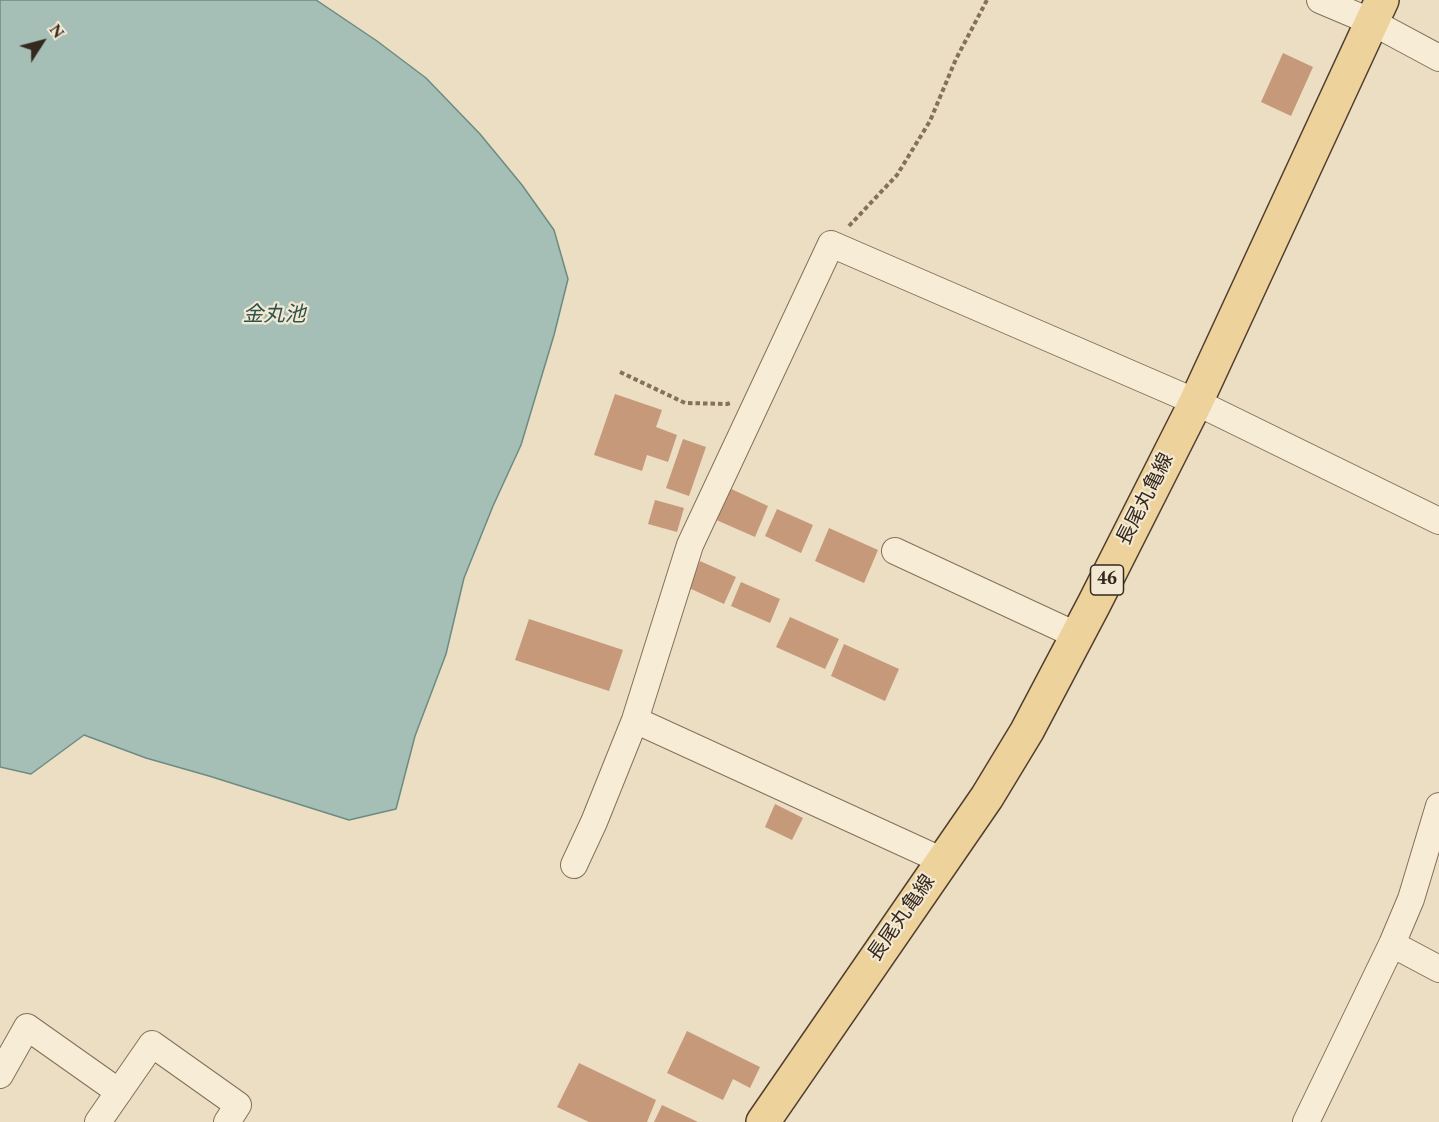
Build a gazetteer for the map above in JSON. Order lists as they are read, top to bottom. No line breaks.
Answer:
{"streets":{"main road":["長尾丸亀線","46"]},"water":["金丸池"],"north":"top right"}
